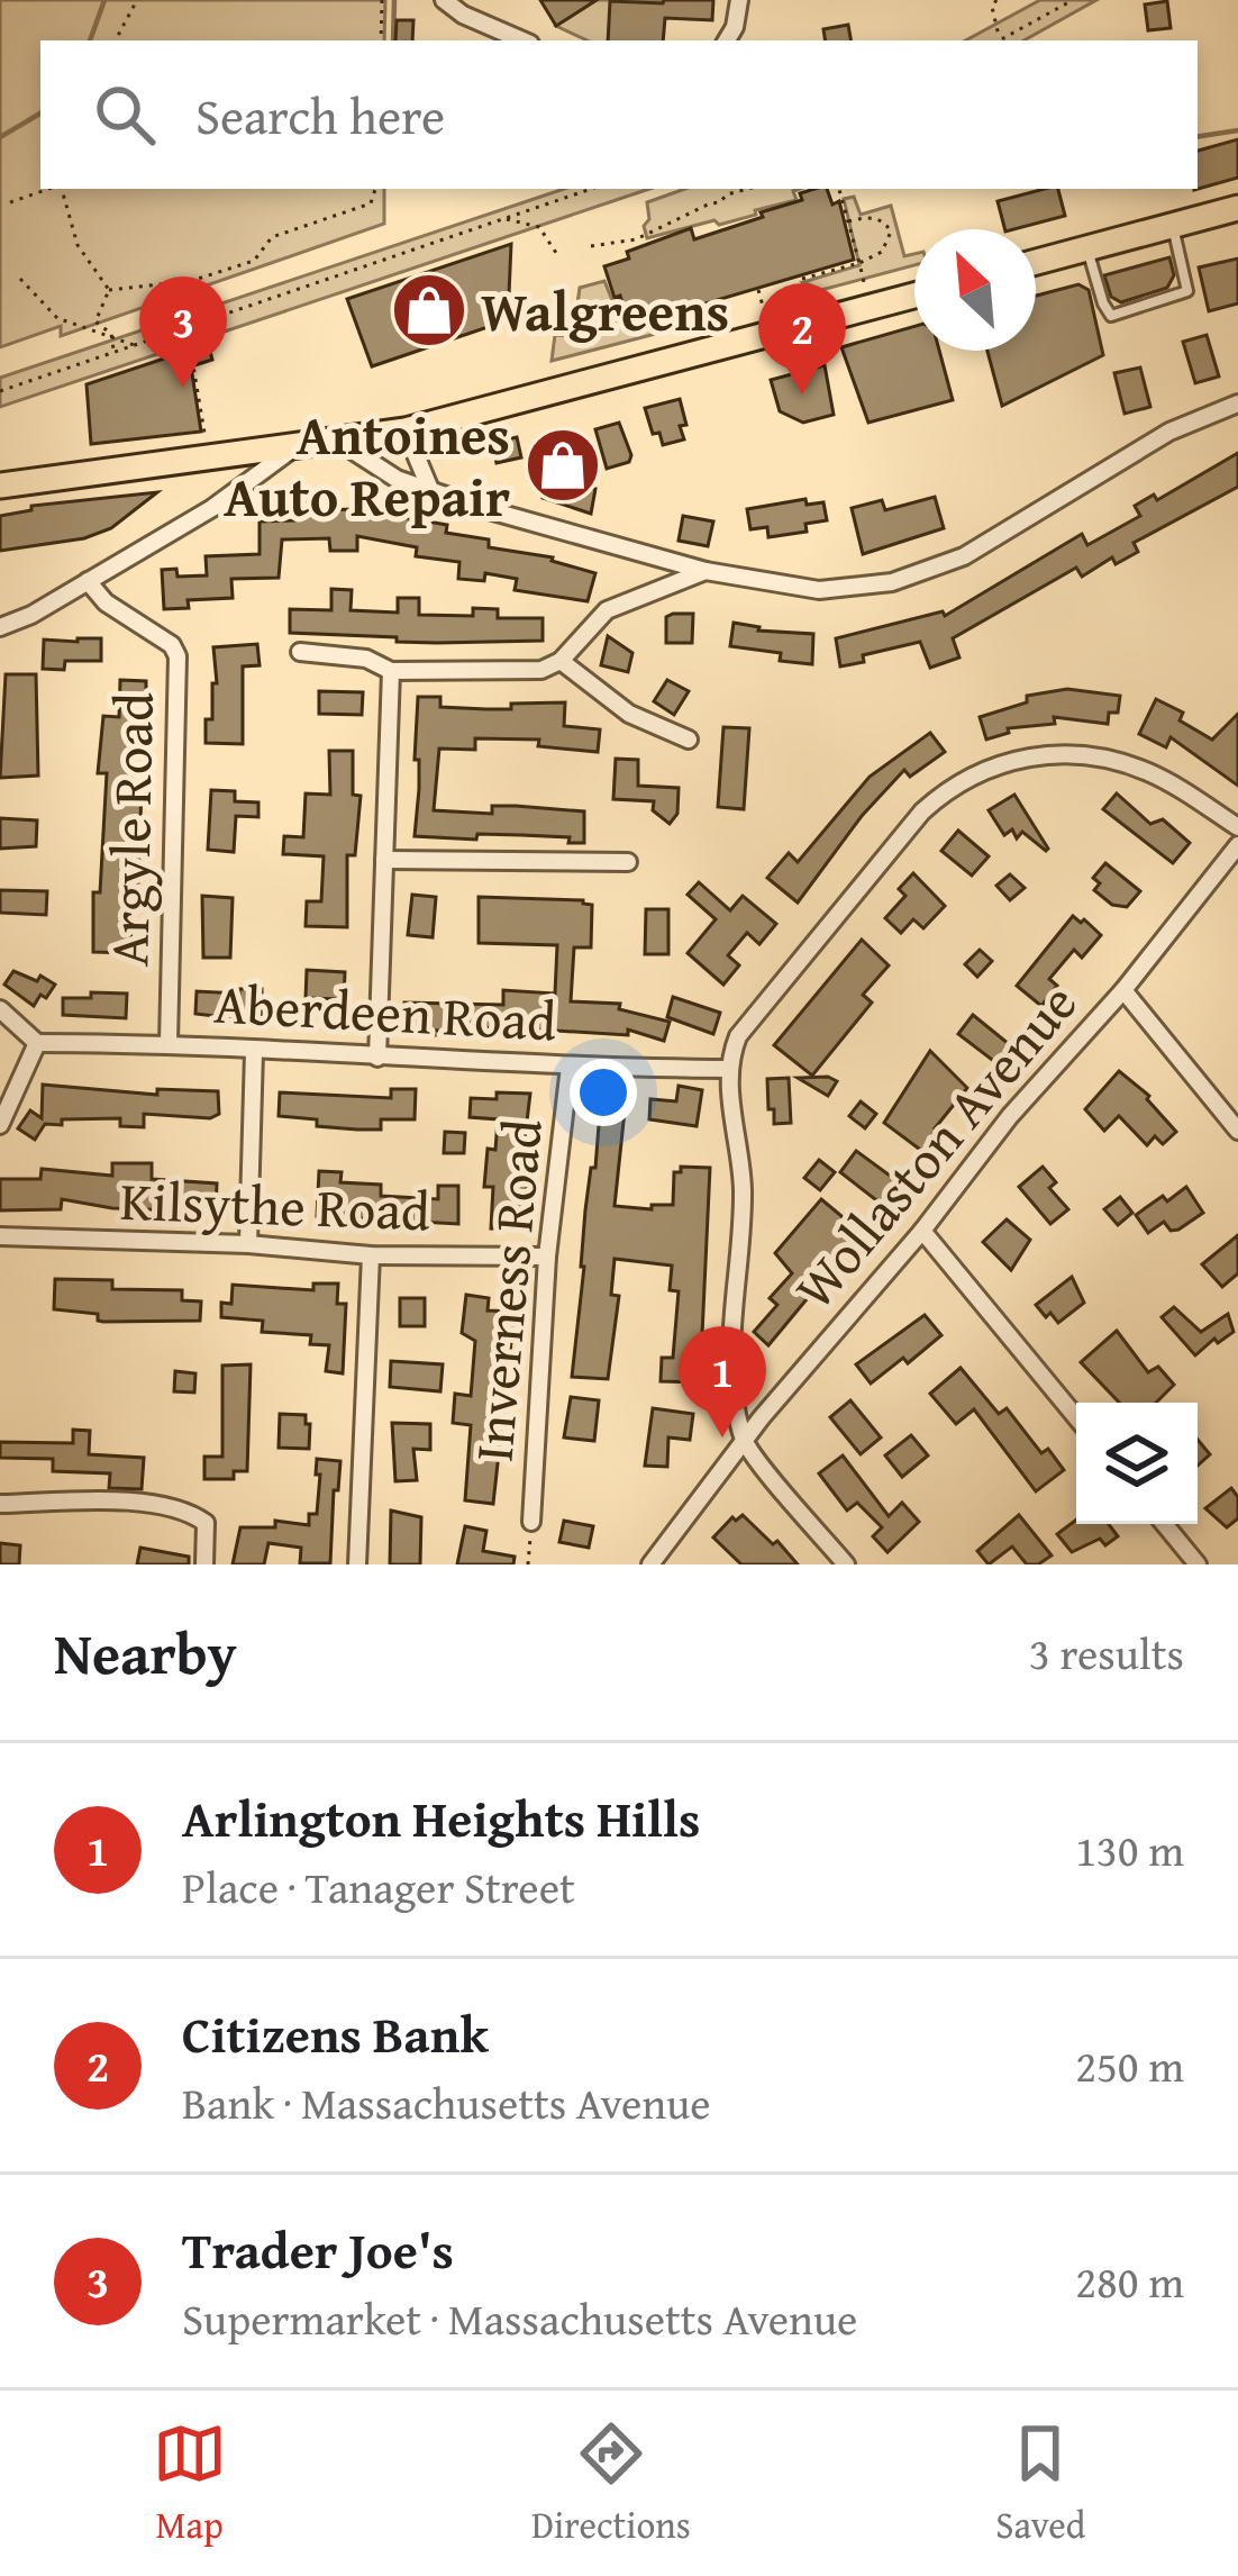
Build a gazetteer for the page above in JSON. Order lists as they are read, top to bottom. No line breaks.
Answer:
{"streets":{"street":["Argyle Road","Aberdeen Road","Wollaston Avenue","Kilsythe Road","Inverness Road"]},"crossings":[["Argyle Road","Aberdeen Road"],["Aberdeen Road","Inverness Road"],["Kilsythe Road","Inverness Road"]],"places":{"shop":["Walgreens","Antoines Auto Repair"]},"north":"top left","page":{"search":"Search here","pins":["3","2","1"],"heading":["Nearby","3 results"],"list":[{"mark":"1","name":"Arlington Heights Hills","note":"Place · Tanager Street","value":"130 m"},{"mark":"2","name":"Citizens Bank","note":"Bank · Massachusetts Avenue","value":"250 m"},{"mark":"3","name":"Trader Joe's","note":"Supermarket · Massachusetts Avenue","value":"280 m"}],"nav":["Map","Directions","Saved"]}}
